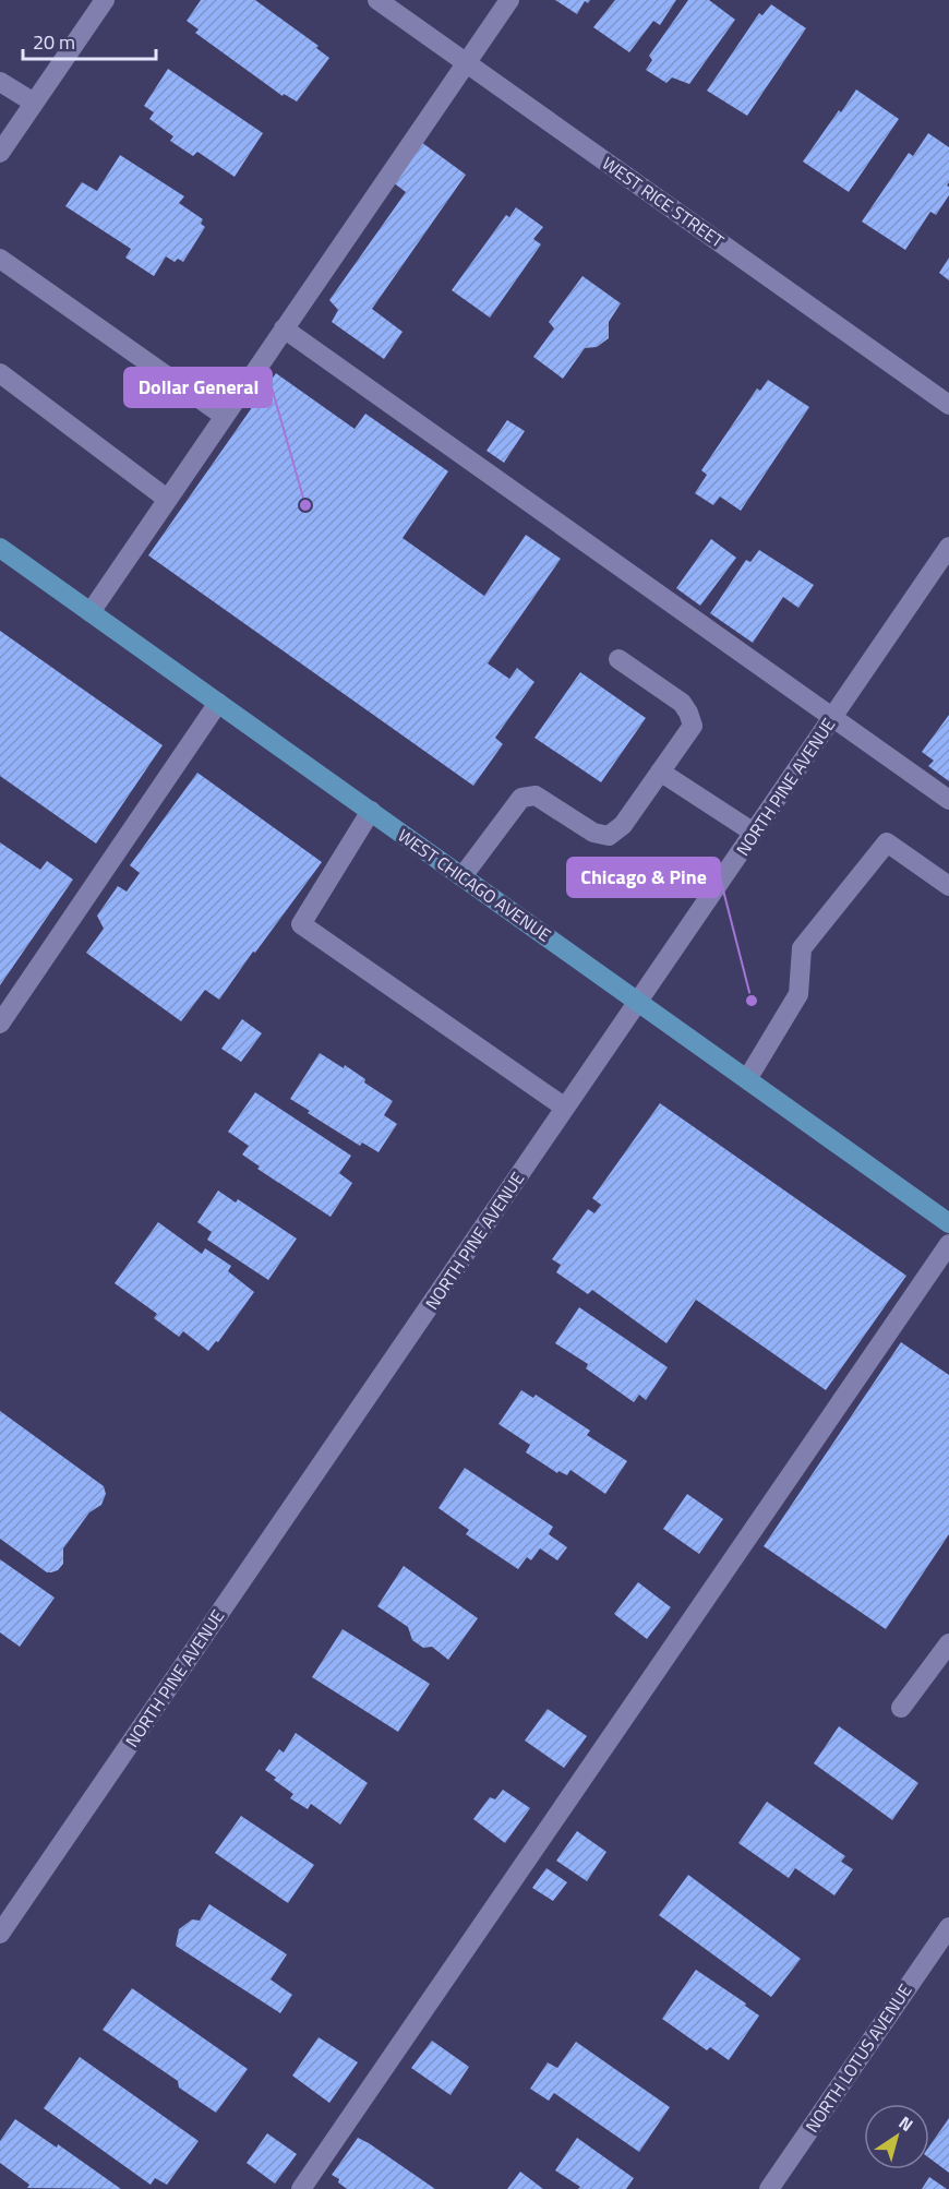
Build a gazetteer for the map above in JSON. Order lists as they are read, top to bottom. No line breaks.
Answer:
{"streets":{"main road":["WEST CHICAGO AVENUE"],"street":["WEST RICE STREET","NORTH PINE AVENUE","NORTH LOTUS AVENUE"]},"crossings":[["NORTH PINE AVENUE","WEST CHICAGO AVENUE"]],"places":["Dollar General","Chicago & Pine"],"scale_bar":"20 m","north":"top right"}
